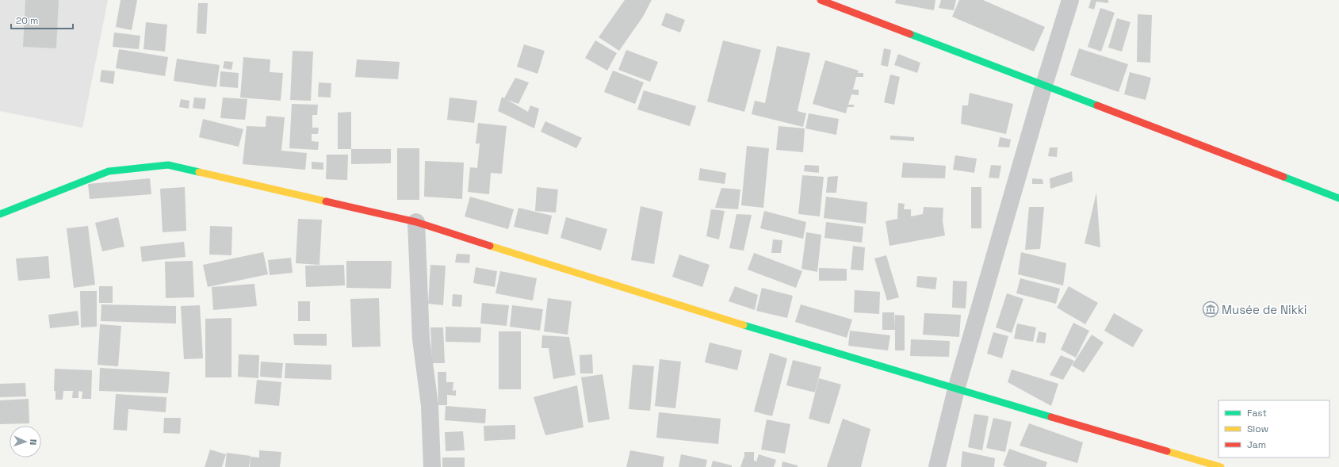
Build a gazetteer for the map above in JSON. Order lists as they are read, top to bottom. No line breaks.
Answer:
{"places":{"museum":["Musée de Nikki"]},"legend":["Fast","Slow","Jam"],"scale_bar":"20 m","north":"right"}
